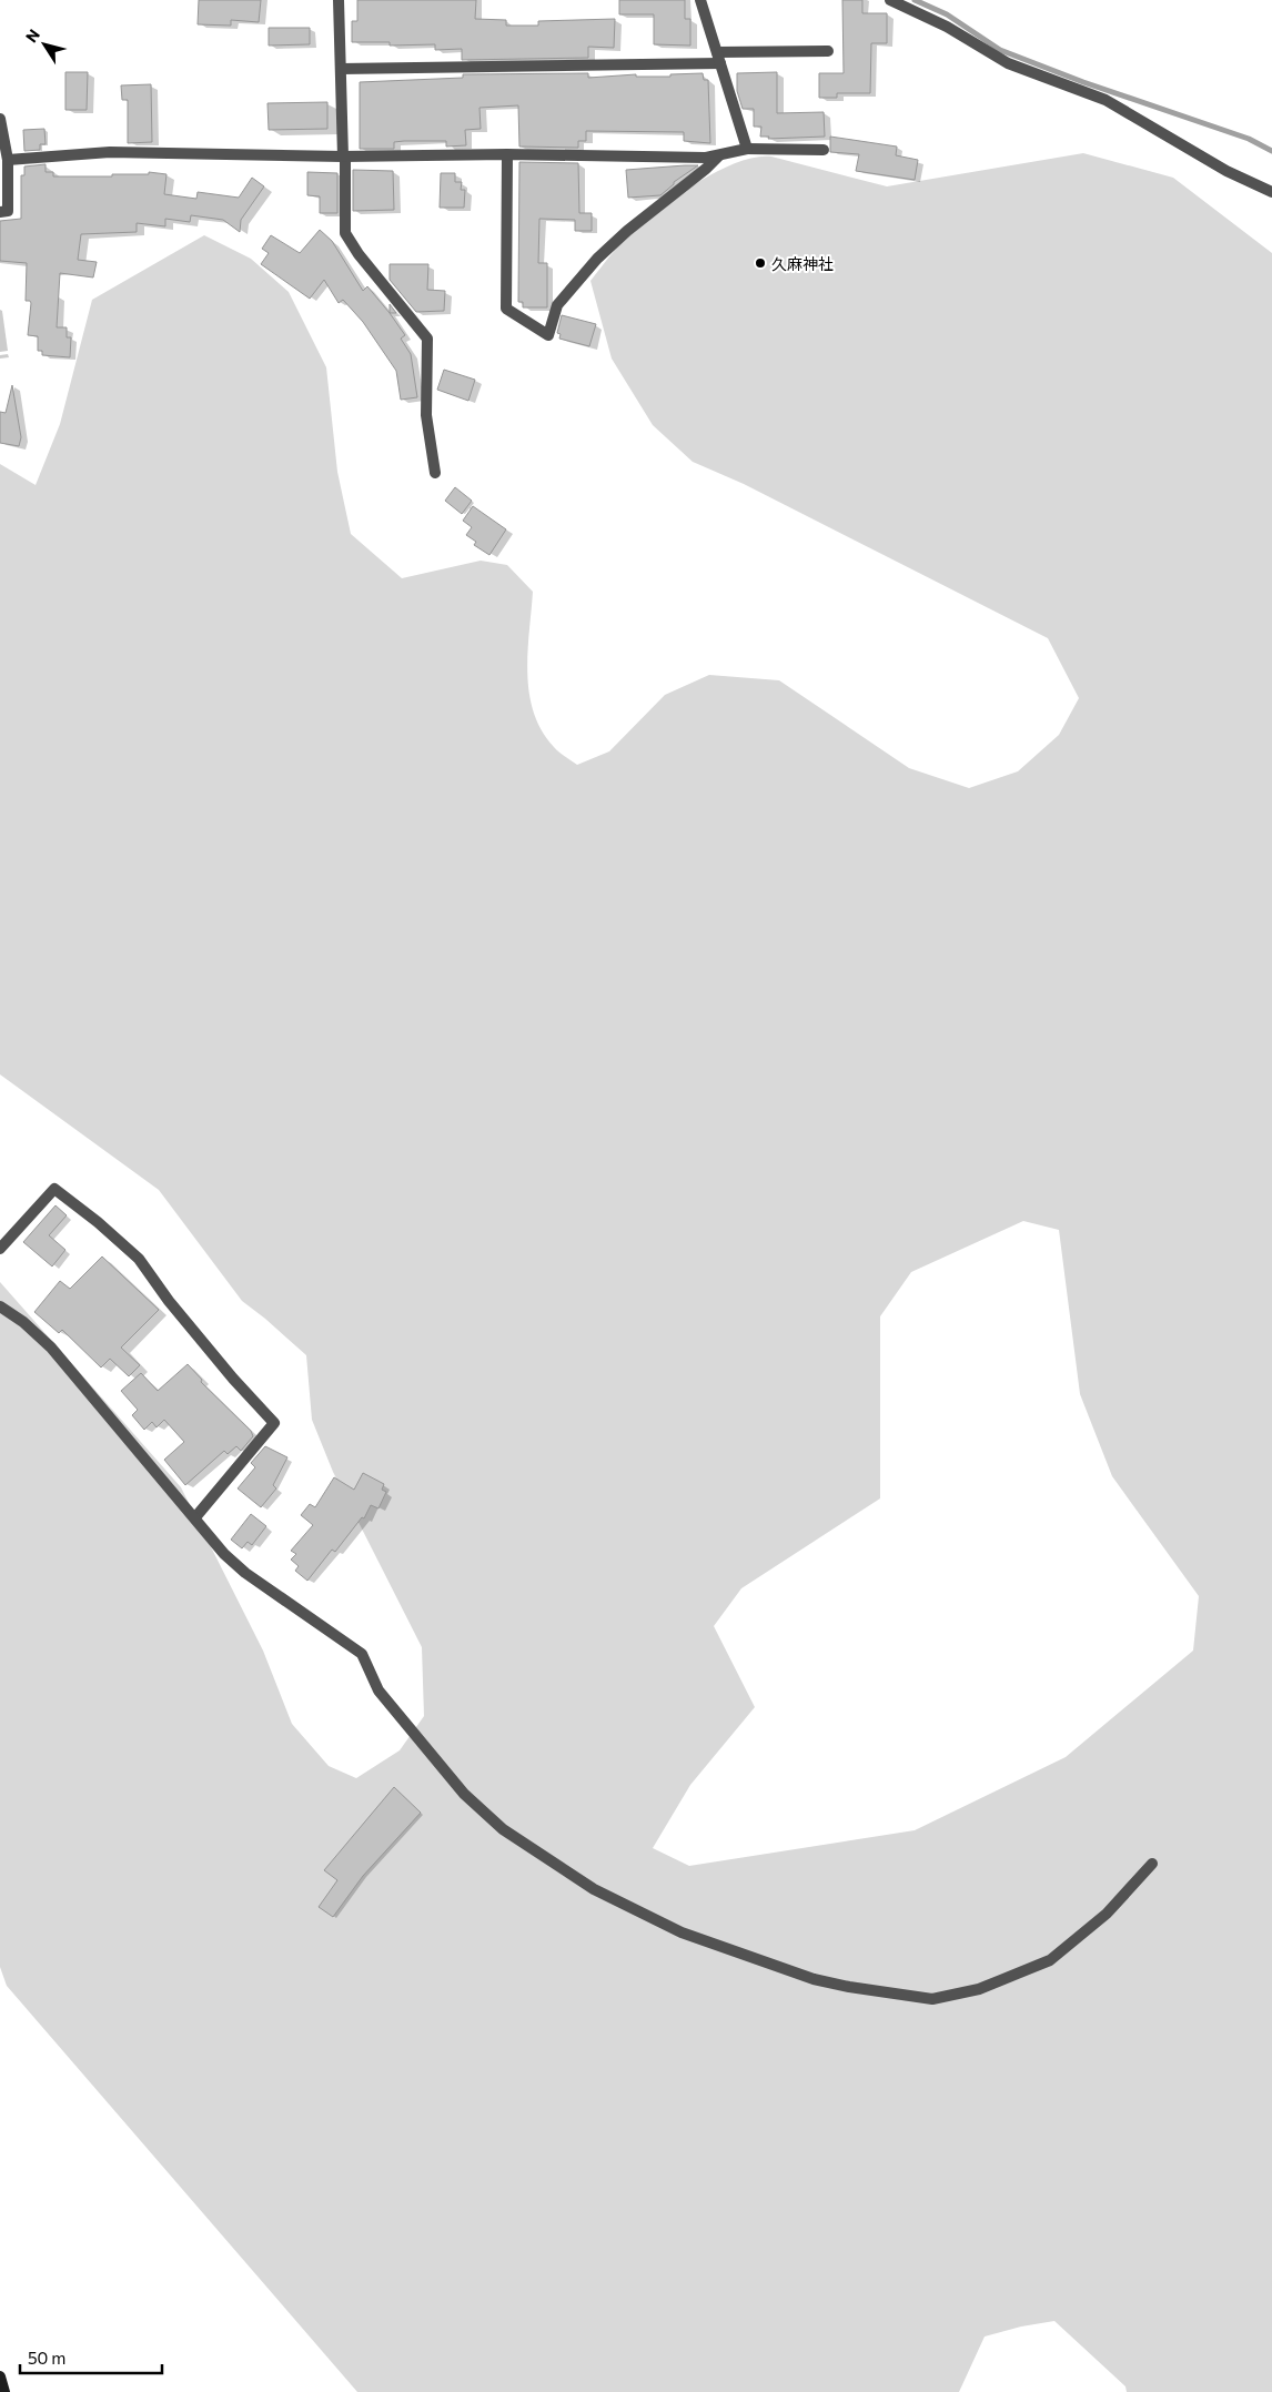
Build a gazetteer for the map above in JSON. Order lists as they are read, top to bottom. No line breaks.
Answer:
{"places":["久麻神社"],"scale_bar":"50 m","north":"top left"}
